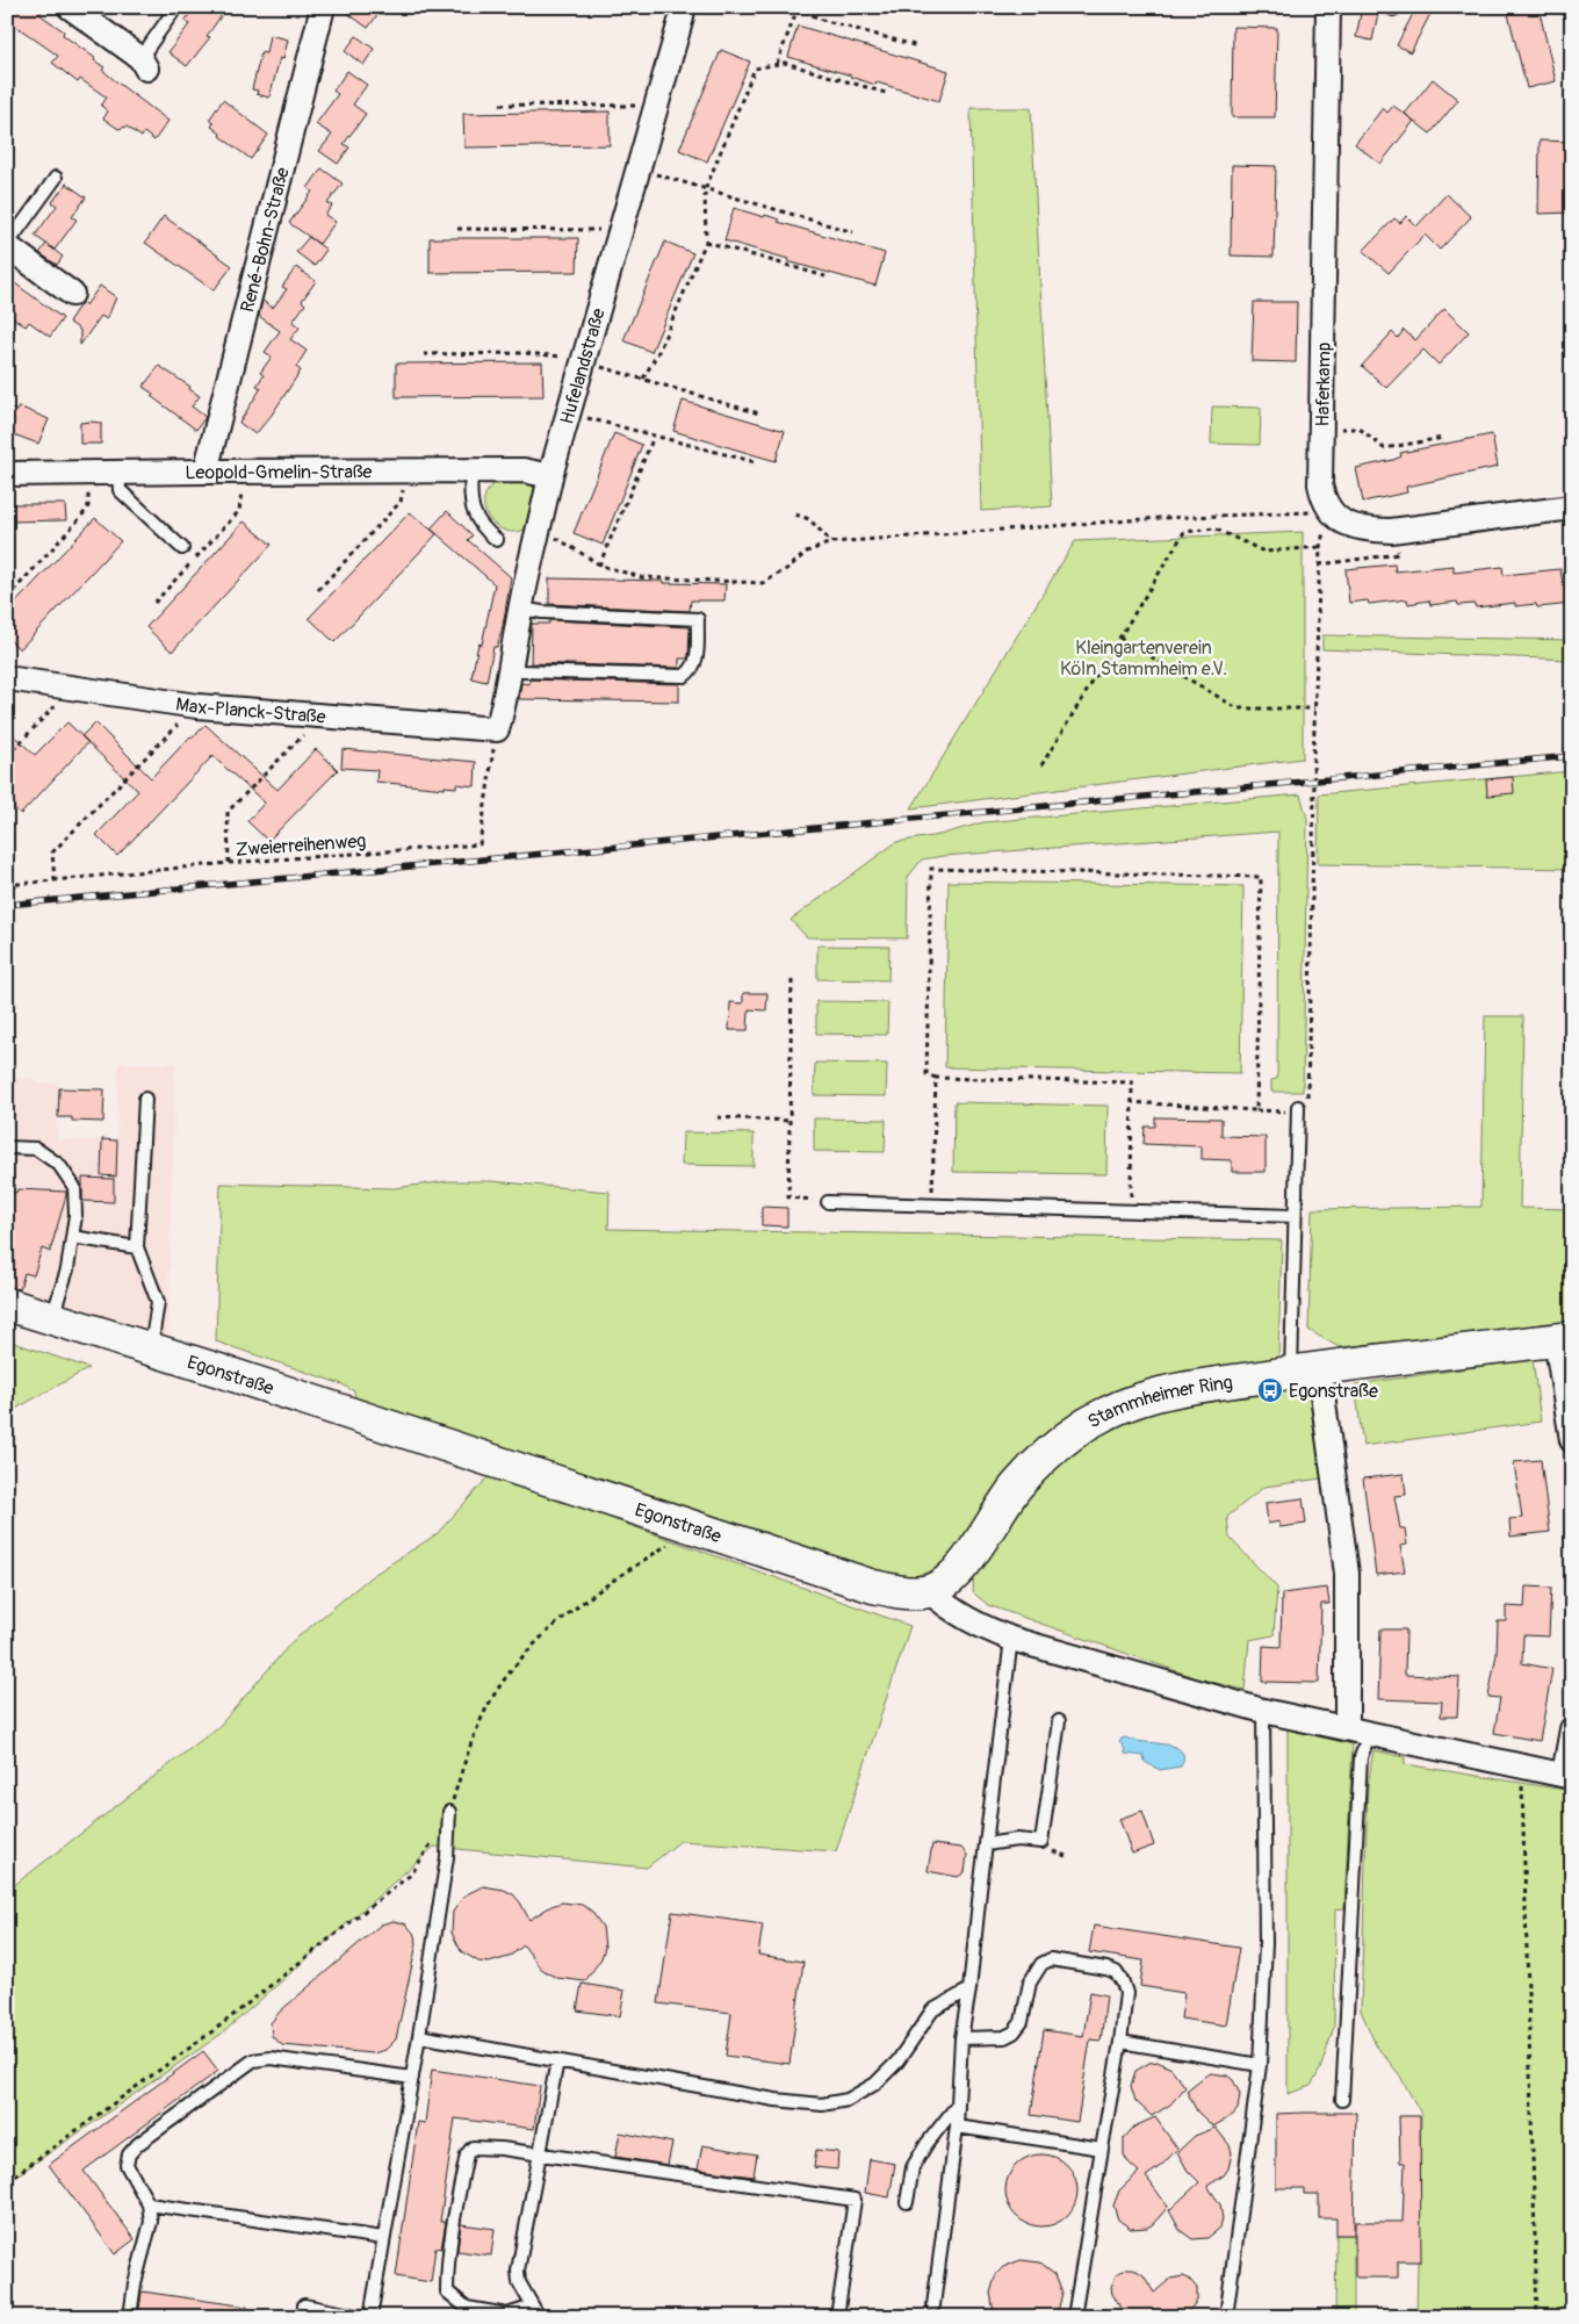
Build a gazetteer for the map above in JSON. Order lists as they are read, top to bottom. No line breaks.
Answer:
{"streets":{"street":["René-Bohn-Straße","Hufelandstraße","Haferkamp","Leopold-Gmelin-Straße","Max-Planck-Straße","Egonstraße","Stammheimer Ring"],"path":["Zweierreihenweg"]},"crossings":[["René-Bohn-Straße","Leopold-Gmelin-Straße"],["Hufelandstraße","Leopold-Gmelin-Straße"],["Hufelandstraße","Max-Planck-Straße"],["Hufelandstraße","Zweierreihenweg"],["Max-Planck-Straße","Zweierreihenweg"],["Egonstraße","Stammheimer Ring"]],"parks":["Kleingartenverein Köln Stammheim e.V."],"places":{"bus stop":["Egonstraße"]}}
